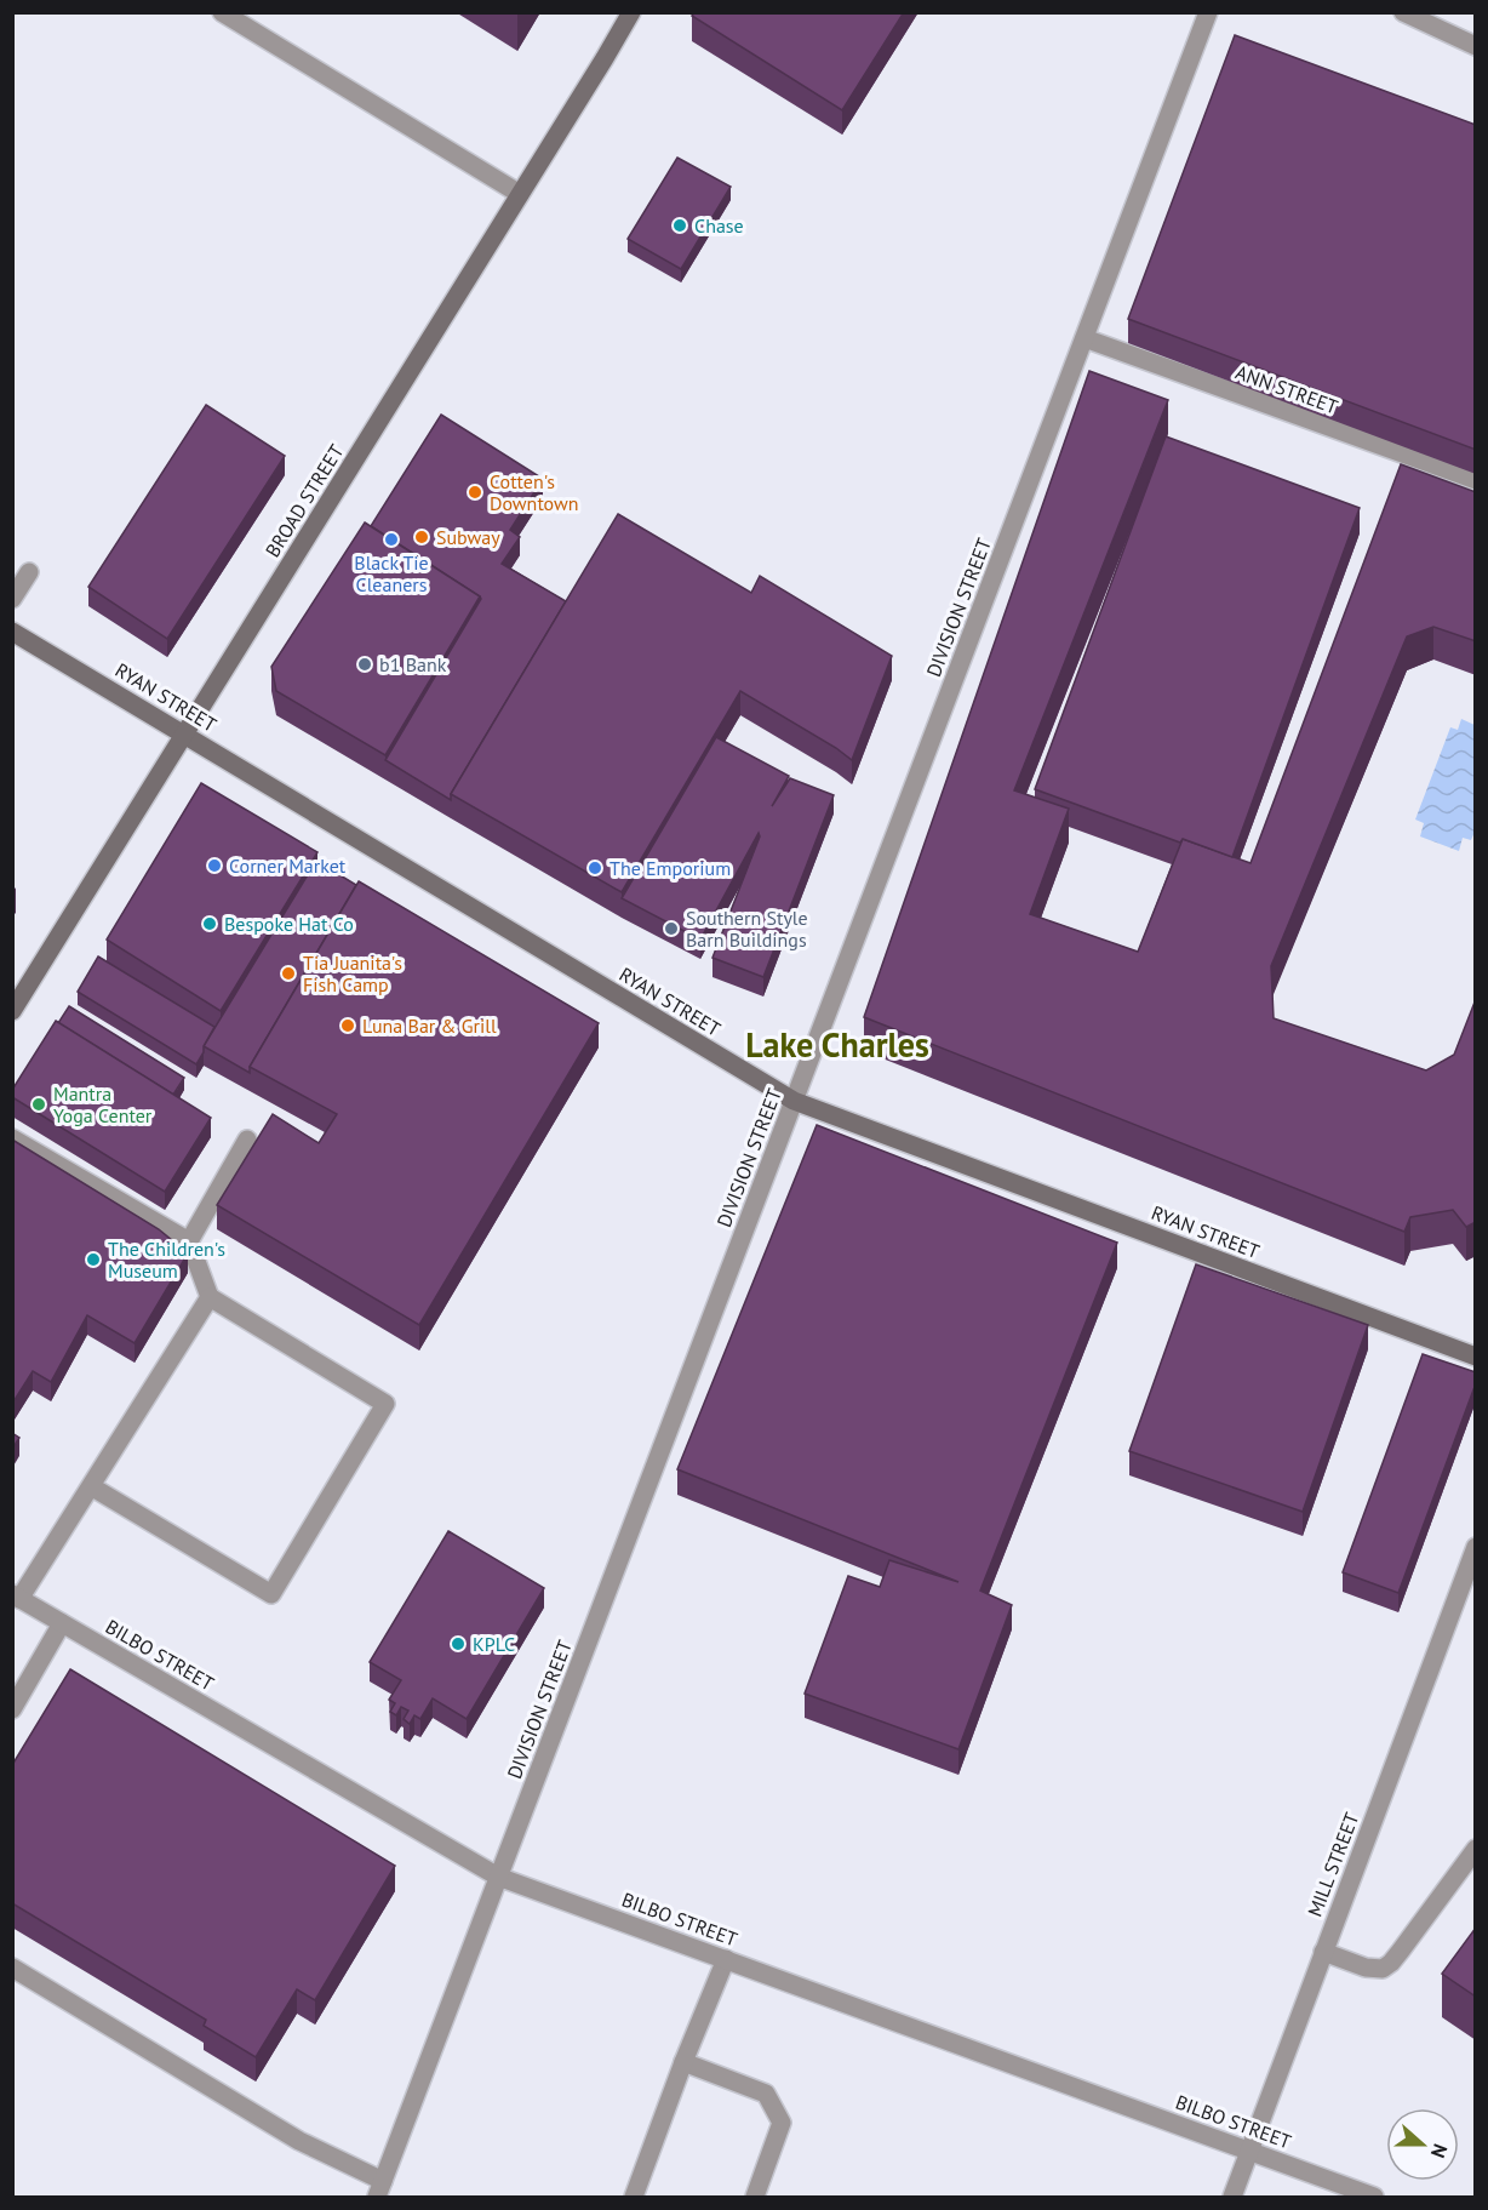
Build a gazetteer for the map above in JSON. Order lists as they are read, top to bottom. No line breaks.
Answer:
{"streets":{"main road":["BROAD STREET","RYAN STREET"],"street":["ANN STREET","DIVISION STREET","BILBO STREET","MILL STREET"]},"crossings":[["ANN STREET","DIVISION STREET"],["BROAD STREET","RYAN STREET"],["DIVISION STREET","RYAN STREET"],["DIVISION STREET","BILBO STREET"],["BILBO STREET","MILL STREET"]],"districts":["Lake Charles"],"places":["Chase","Cotten's Downtown","Subway","Black Tie Cleaners","b1 Bank","Corner Market","The Emporium","Bespoke Hat Co","Southern Style Barn Buildings","Tia Juanita's Fish Camp","Luna Bar & Grill","Mantra Yoga Center","The Children's Museum","KPLC"],"north":"right"}
